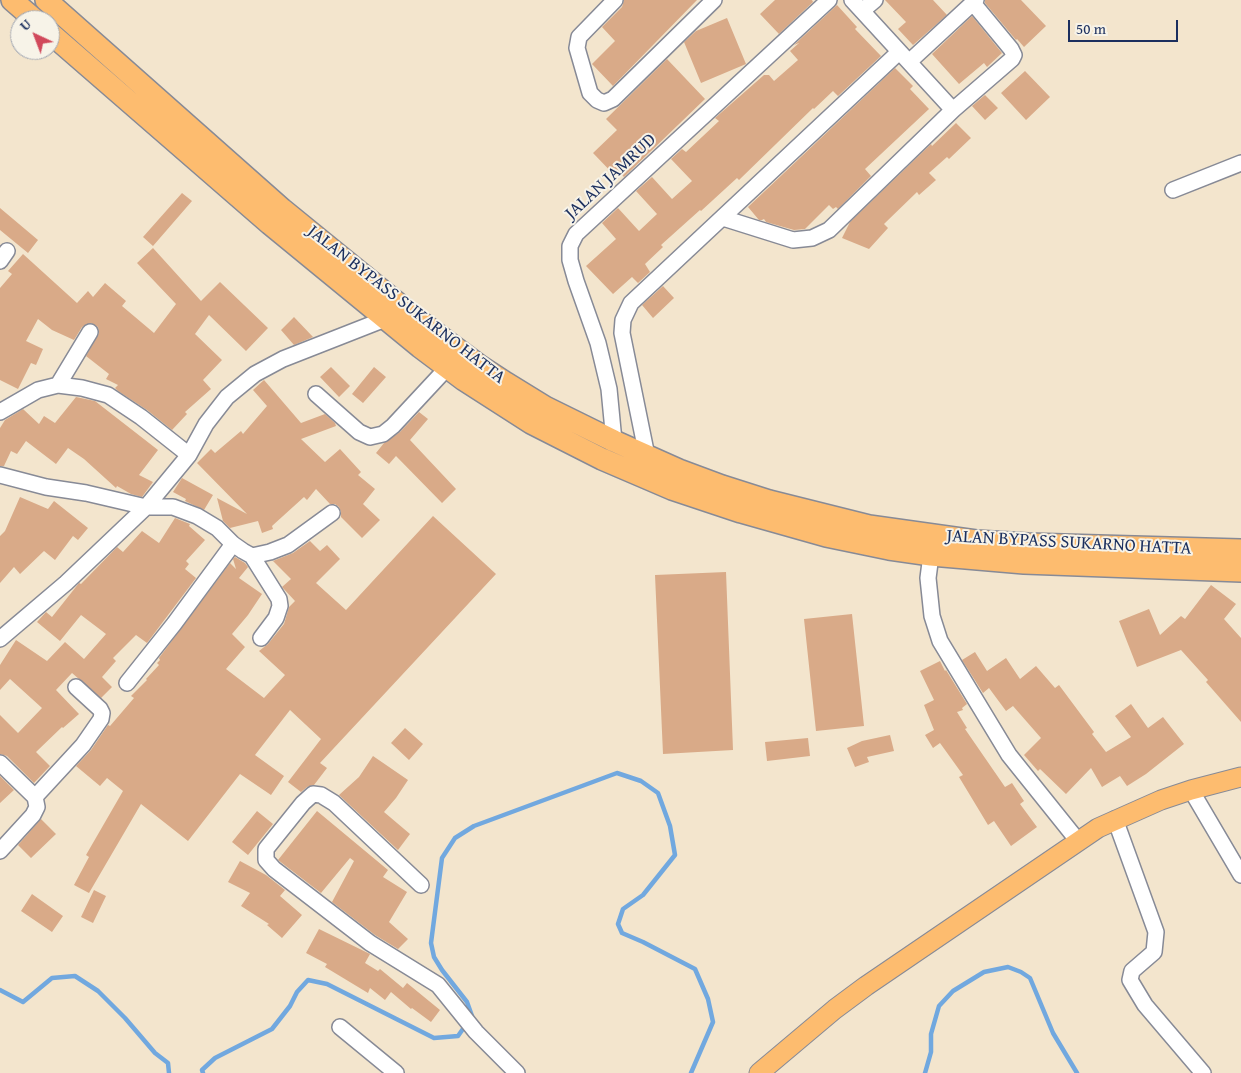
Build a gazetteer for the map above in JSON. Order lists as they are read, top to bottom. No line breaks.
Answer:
{"streets":{"highway":["JALAN BYPASS SUKARNO HATTA"],"street":["JALAN JAMRUD"]},"crossings":[["JALAN JAMRUD","JALAN BYPASS SUKARNO HATTA"]],"scale_bar":"50 m","north":"top left"}
